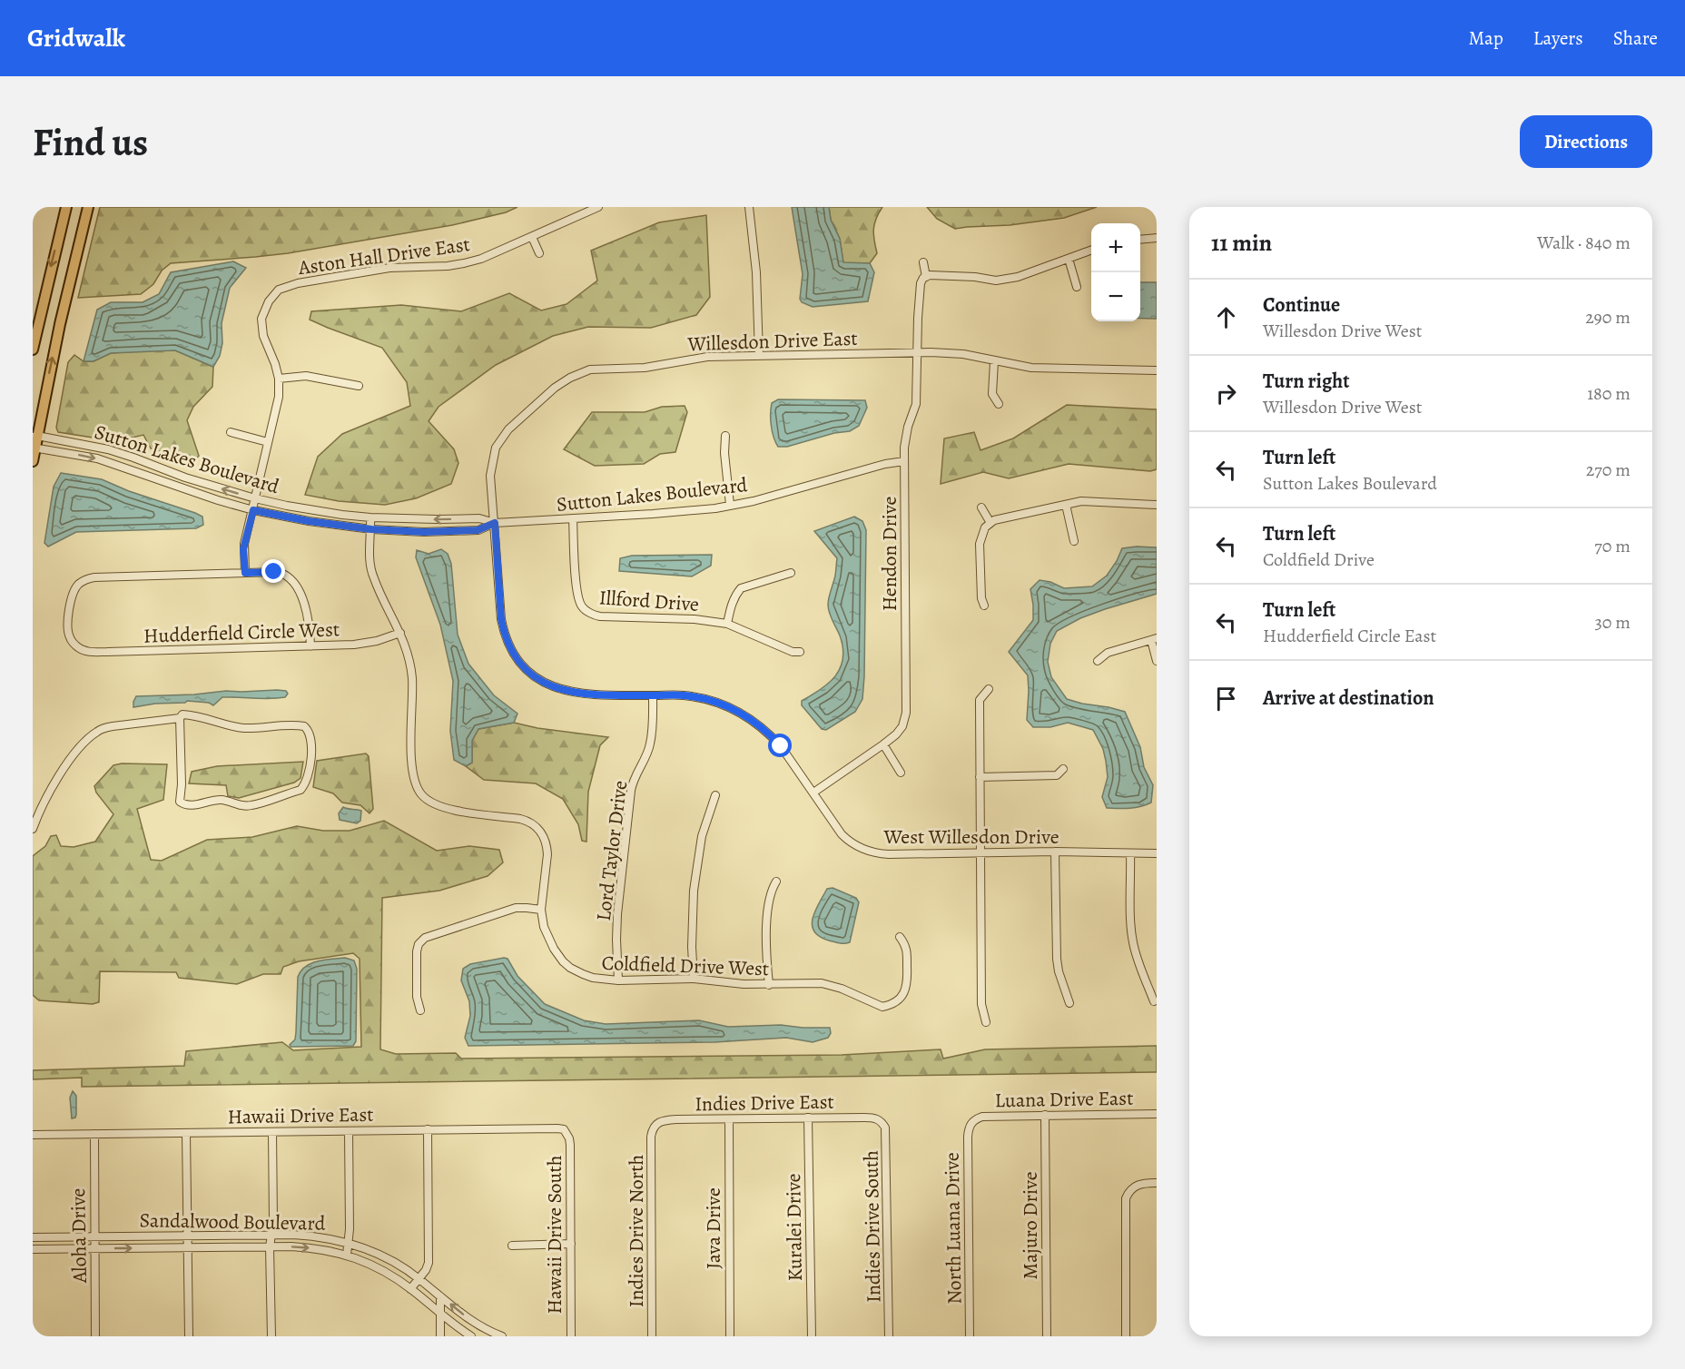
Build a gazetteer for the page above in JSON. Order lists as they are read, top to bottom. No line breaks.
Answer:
{"streets":{"street":["Aston Hall Drive East","Willesdon Drive East","Sutton Lakes Boulevard","Hendon Drive","Illford Drive","Hudderfield Circle West","West Willesdon Drive","Lord Taylor Drive","Coldfield Drive West","Luana Drive East","Indies Drive East","Hawaii Drive East","Sandalwood Boulevard","Majuro Drive","Indies Drive South","Kuralei Drive","Java Drive","North Luana Drive","Indies Drive North","Hawaii Drive South","Aloha Drive"]},"crossings":[["Willesdon Drive East","Sutton Lakes Boulevard"],["Willesdon Drive East","Hendon Drive"],["Willesdon Drive East","West Willesdon Drive"],["Willesdon Drive East","Lord Taylor Drive"],["Sutton Lakes Boulevard","Hendon Drive"],["Sutton Lakes Boulevard","Illford Drive"],["Sutton Lakes Boulevard","Coldfield Drive West"],["Hendon Drive","West Willesdon Drive"],["Hudderfield Circle West","Coldfield Drive West"],["West Willesdon Drive","Lord Taylor Drive"],["Lord Taylor Drive","Coldfield Drive West"],["Luana Drive East","Majuro Drive"],["Luana Drive East","North Luana Drive"],["Indies Drive East","Indies Drive South"],["Indies Drive East","Kuralei Drive"],["Indies Drive East","Java Drive"],["Indies Drive East","Indies Drive North"],["Hawaii Drive East","Hawaii Drive South"],["Hawaii Drive East","Aloha Drive"],["Sandalwood Boulevard","Aloha Drive"]],"page":{"header":"Gridwalk","nav":["Map","Layers","Share"],"buttons":"Directions","title":"Find us","heading":["11 min","Walk · 840 m"],"map_buttons":["+","−"],"list":[["Continue","Willesdon Drive West","290 m"],["Turn right","Willesdon Drive West","180 m"],["Turn left","Sutton Lakes Boulevard","270 m"],["Turn left","Coldfield Drive","70 m"],["Turn left","Hudderfield Circle East","30 m"],"Arrive at destination"]}}
